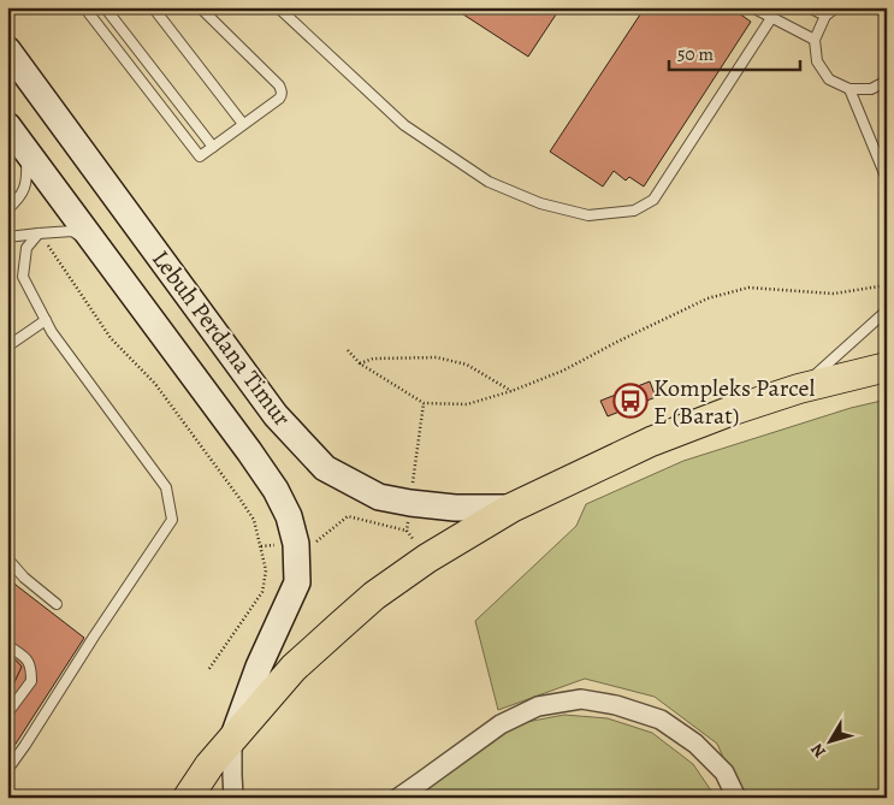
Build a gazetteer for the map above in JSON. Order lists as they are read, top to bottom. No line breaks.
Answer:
{"streets":{"main road":["Lebuh Perdana Timur"]},"places":{"bus stop":["Kompleks Parcel E (Barat)"]},"scale_bar":"50 m","north":"bottom left"}
